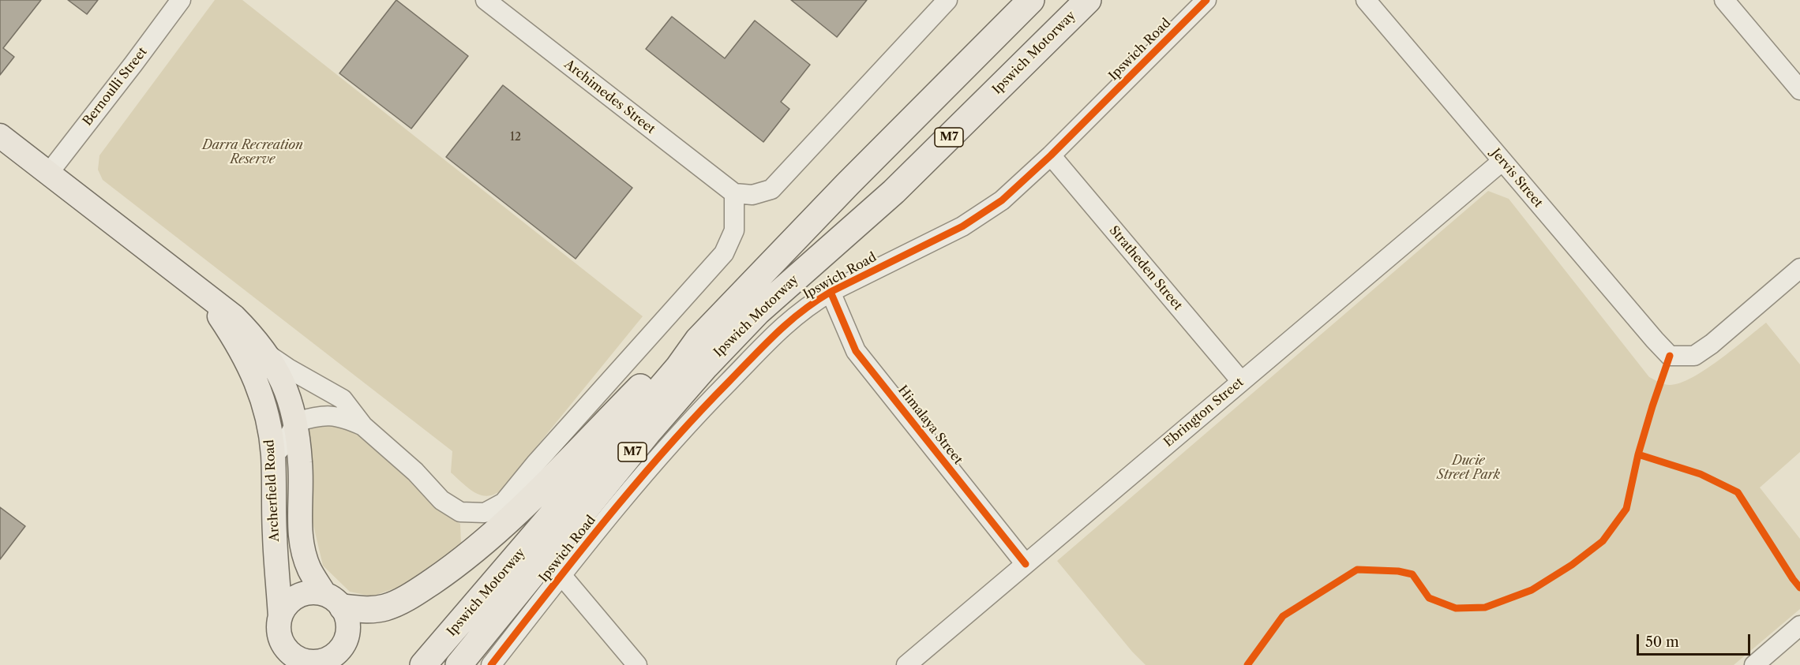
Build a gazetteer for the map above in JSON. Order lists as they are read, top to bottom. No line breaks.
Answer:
{"streets":{"highway":["Ipswich Motorway","M7"],"main road":["Archerfield Road"],"street":["Ipswich Road","Bernoulli Street","Archimedes Street","Jervis Street","Stratheden Street","Ebrington Street","Himalaya Street"]},"crossings":[["Ipswich Road","Stratheden Street"],["Ipswich Road","Himalaya Street"],["Bernoulli Street","Archerfield Road"],["Jervis Street","Ebrington Street"],["Stratheden Street","Ebrington Street"],["Ebrington Street","Himalaya Street"]],"parks":["Darra Recreation Reserve","Ducie Street Park"],"house_numbers":["12"],"scale_bar":"50 m"}
